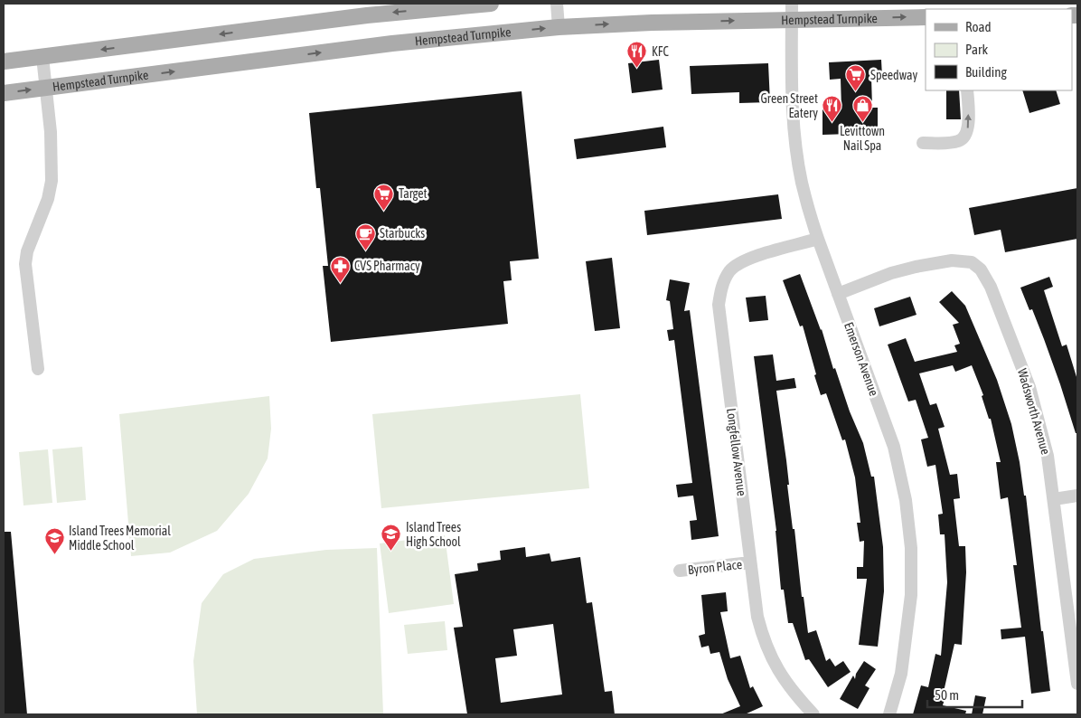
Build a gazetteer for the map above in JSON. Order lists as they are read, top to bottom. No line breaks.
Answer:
{"streets":{"main road":["Hempstead Turnpike"],"street":["Emerson Avenue","Wadsworth Avenue","Longfellow Avenue","Byron Place"]},"crossings":[["Hempstead Turnpike","Emerson Avenue"],["Emerson Avenue","Wadsworth Avenue"],["Emerson Avenue","Longfellow Avenue"],["Longfellow Avenue","Byron Place"]],"places":{"restaurant":["KFC","Green Street Eatery"],"supermarket":["Speedway","Target"],"shop":["Levittown Nail Spa"],"cafe":["Starbucks"],"pharmacy":["CVS Pharmacy"],"school or university":["Island Trees High School","Island Trees Memorial Middle School"]},"legend":["Road","Park","Building"],"scale_bar":"50 m"}
